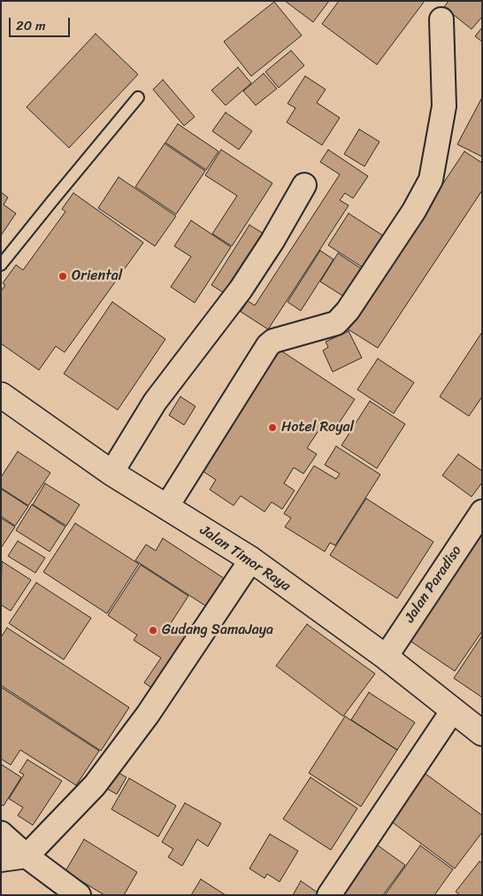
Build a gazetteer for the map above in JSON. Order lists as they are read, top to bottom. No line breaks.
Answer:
{"streets":{"highway":["Jalan Timor Raya"],"street":["Jalan Paradiso"]},"crossings":[["Jalan Timor Raya","Jalan Paradiso"]],"places":["Oriental","Hotel Royal","Gudang SamaJaya"],"scale_bar":"20 m"}
